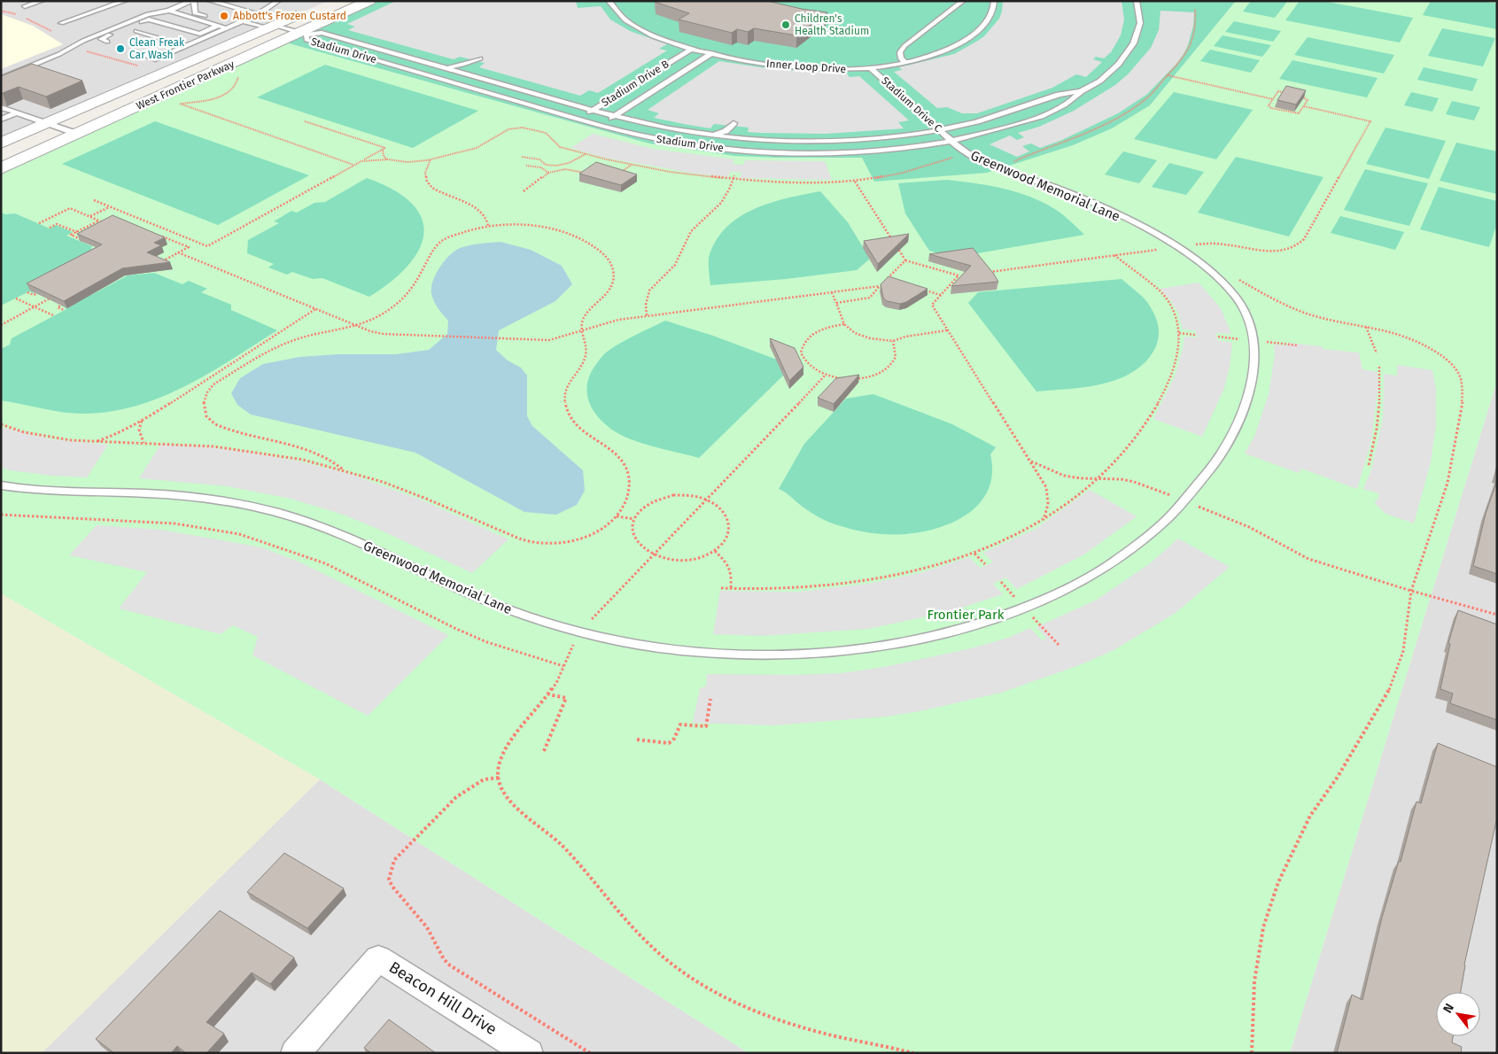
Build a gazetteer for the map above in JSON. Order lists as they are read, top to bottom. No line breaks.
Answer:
{"streets":{"street":["West Frontier Parkway","Beacon Hill Drive"],"lane":["Stadium Drive","Inner Loop Drive","Stadium Drive B","Stadium Drive C","Greenwood Memorial Lane"]},"crossings":[["Stadium Drive","Stadium Drive B"],["Stadium Drive","West Frontier Parkway"],["Stadium Drive","Stadium Drive C"],["Stadium Drive","Greenwood Memorial Lane"],["Inner Loop Drive","Stadium Drive B"],["Inner Loop Drive","Stadium Drive C"],["Stadium Drive C","Greenwood Memorial Lane"]],"parks":["Frontier Park"],"places":["Abbott's Frozen Custard","Children's Health Stadium","Clean Freak Car Wash"],"north":"top left"}
